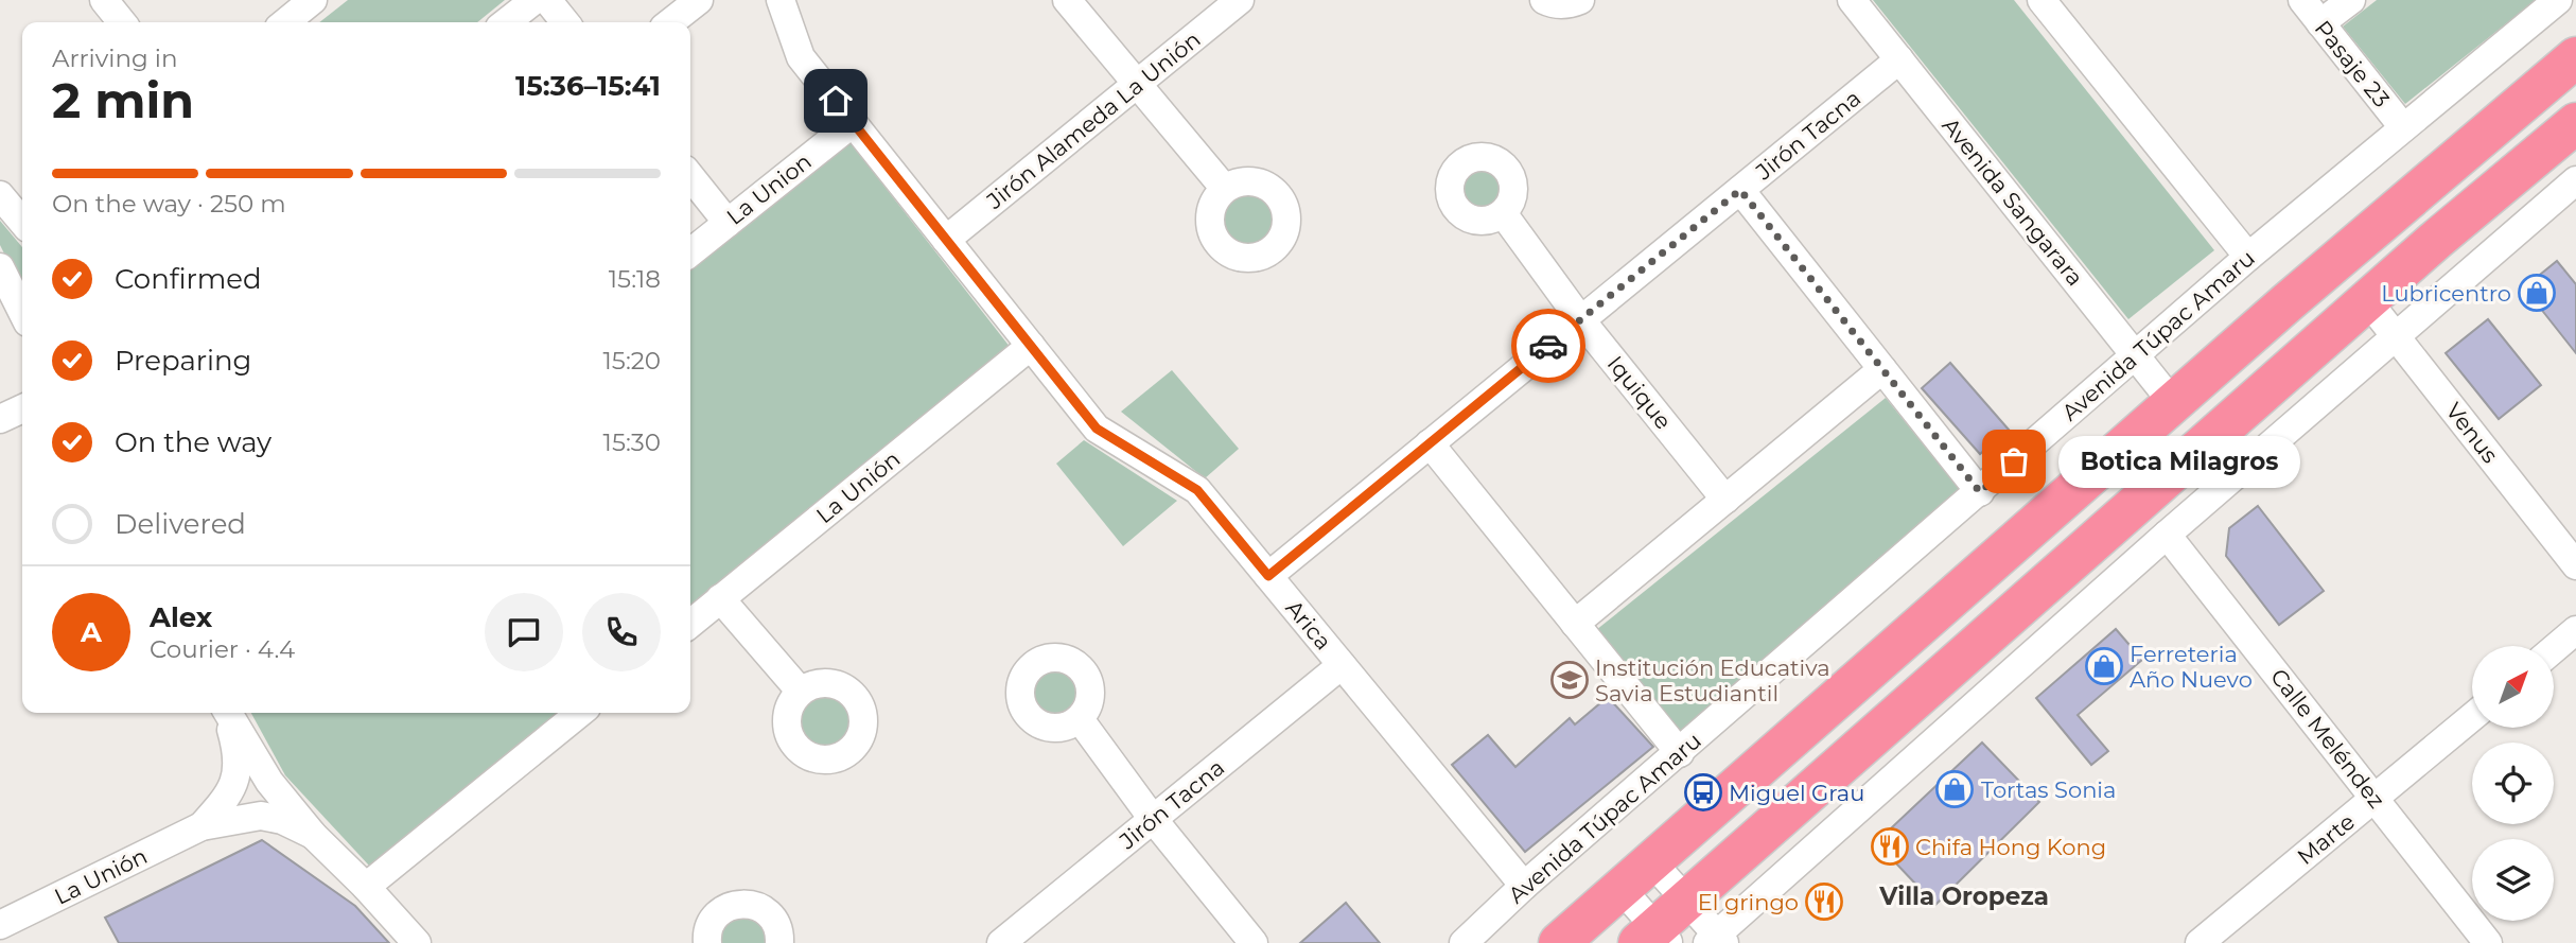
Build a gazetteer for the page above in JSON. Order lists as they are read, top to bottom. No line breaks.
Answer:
{"streets":{"street":["Pasaje 23","Jirón Alameda La Unión","Jirón Tacna","La Union","Avenida Sangarara","Avenida Túpac Amaru","Iquique","Venus","La Unión","Arica","Calle Meléndez","Marte"]},"crossings":[["Pasaje 23","Avenida Túpac Amaru"],["Jirón Alameda La Unión","Arica"],["Jirón Tacna","Avenida Sangarara"],["Jirón Tacna","Iquique"],["Jirón Tacna","Arica"],["La Union","Arica"],["Avenida Sangarara","Avenida Túpac Amaru"],["Avenida Túpac Amaru","Arica"],["La Unión","Arica"],["Calle Meléndez","Marte"]],"districts":["Villa Oropeza"],"places":{"shop":["Lubricentro","Ferreteria Año Nuevo","Tortas Sonia"],"other":["Botica Milagros"],"school or university":["Institución Educativa Savia Estudiantil"],"bus stop":["Miguel Grau"],"restaurant":["Chifa Hong Kong","El gringo"]},"north":"top right","page":{"heading":["2 min","Arriving in","15:36–15:41"],"panel":["Alex","Courier · 4.4"],"bar":"On the way · 250 m","list":[["Confirmed","15:18"],["Preparing","15:20"],["On the way","15:30"],"Delivered"],"bubble":"Botica Milagros","round":"A"}}
